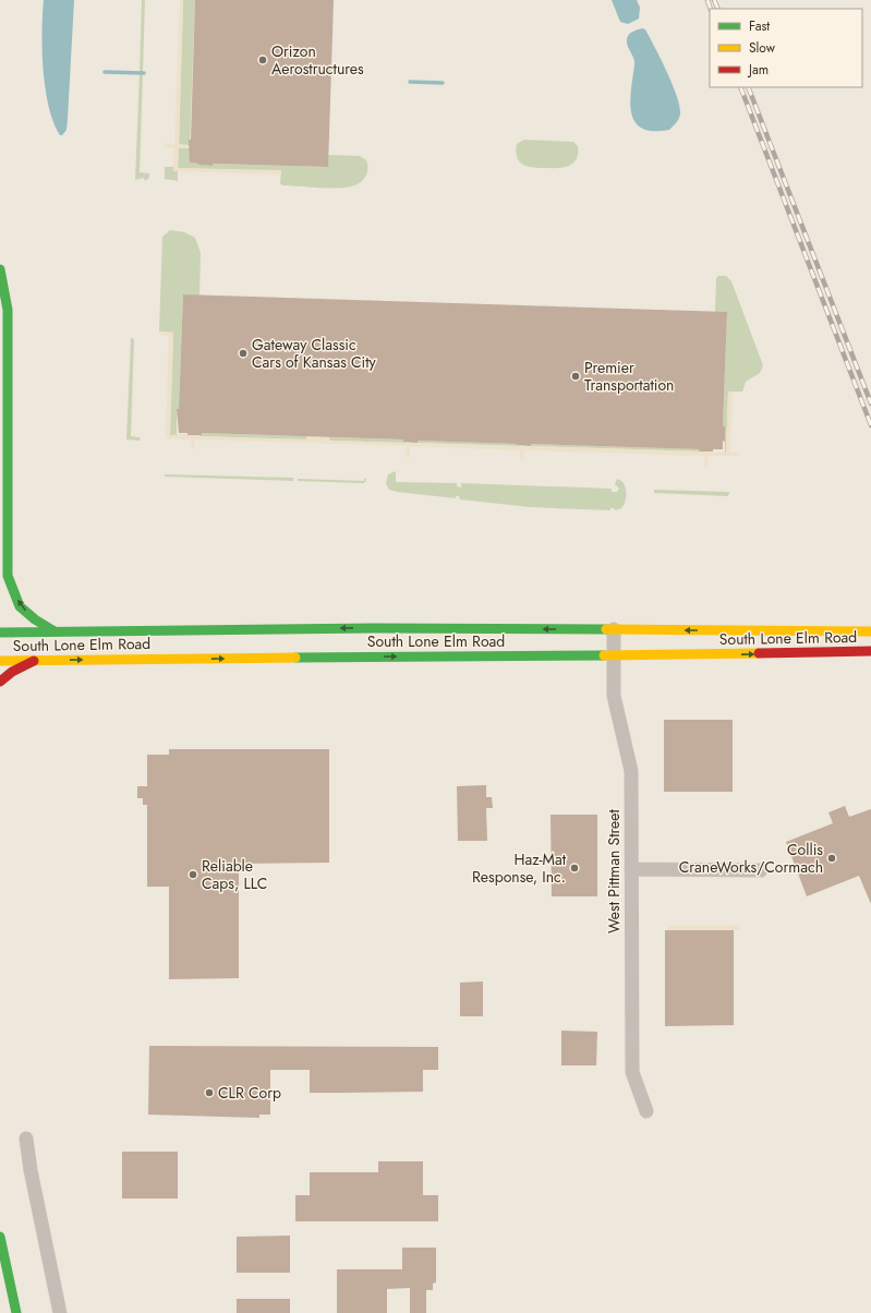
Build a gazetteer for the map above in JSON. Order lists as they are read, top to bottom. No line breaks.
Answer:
{"streets":{"main road":["South Lone Elm Road"],"street":["West Pittman Street"]},"crossings":[["South Lone Elm Road","West Pittman Street"]],"places":["Orizon Aerostructures","Gateway Classic Cars of Kansas City","Premier Transportation","Collis CraneWorks/Cormach","Haz-Mat Response, Inc.","Reliable Caps, LLC","CLR Corp"],"legend":["Fast","Slow","Jam"]}
